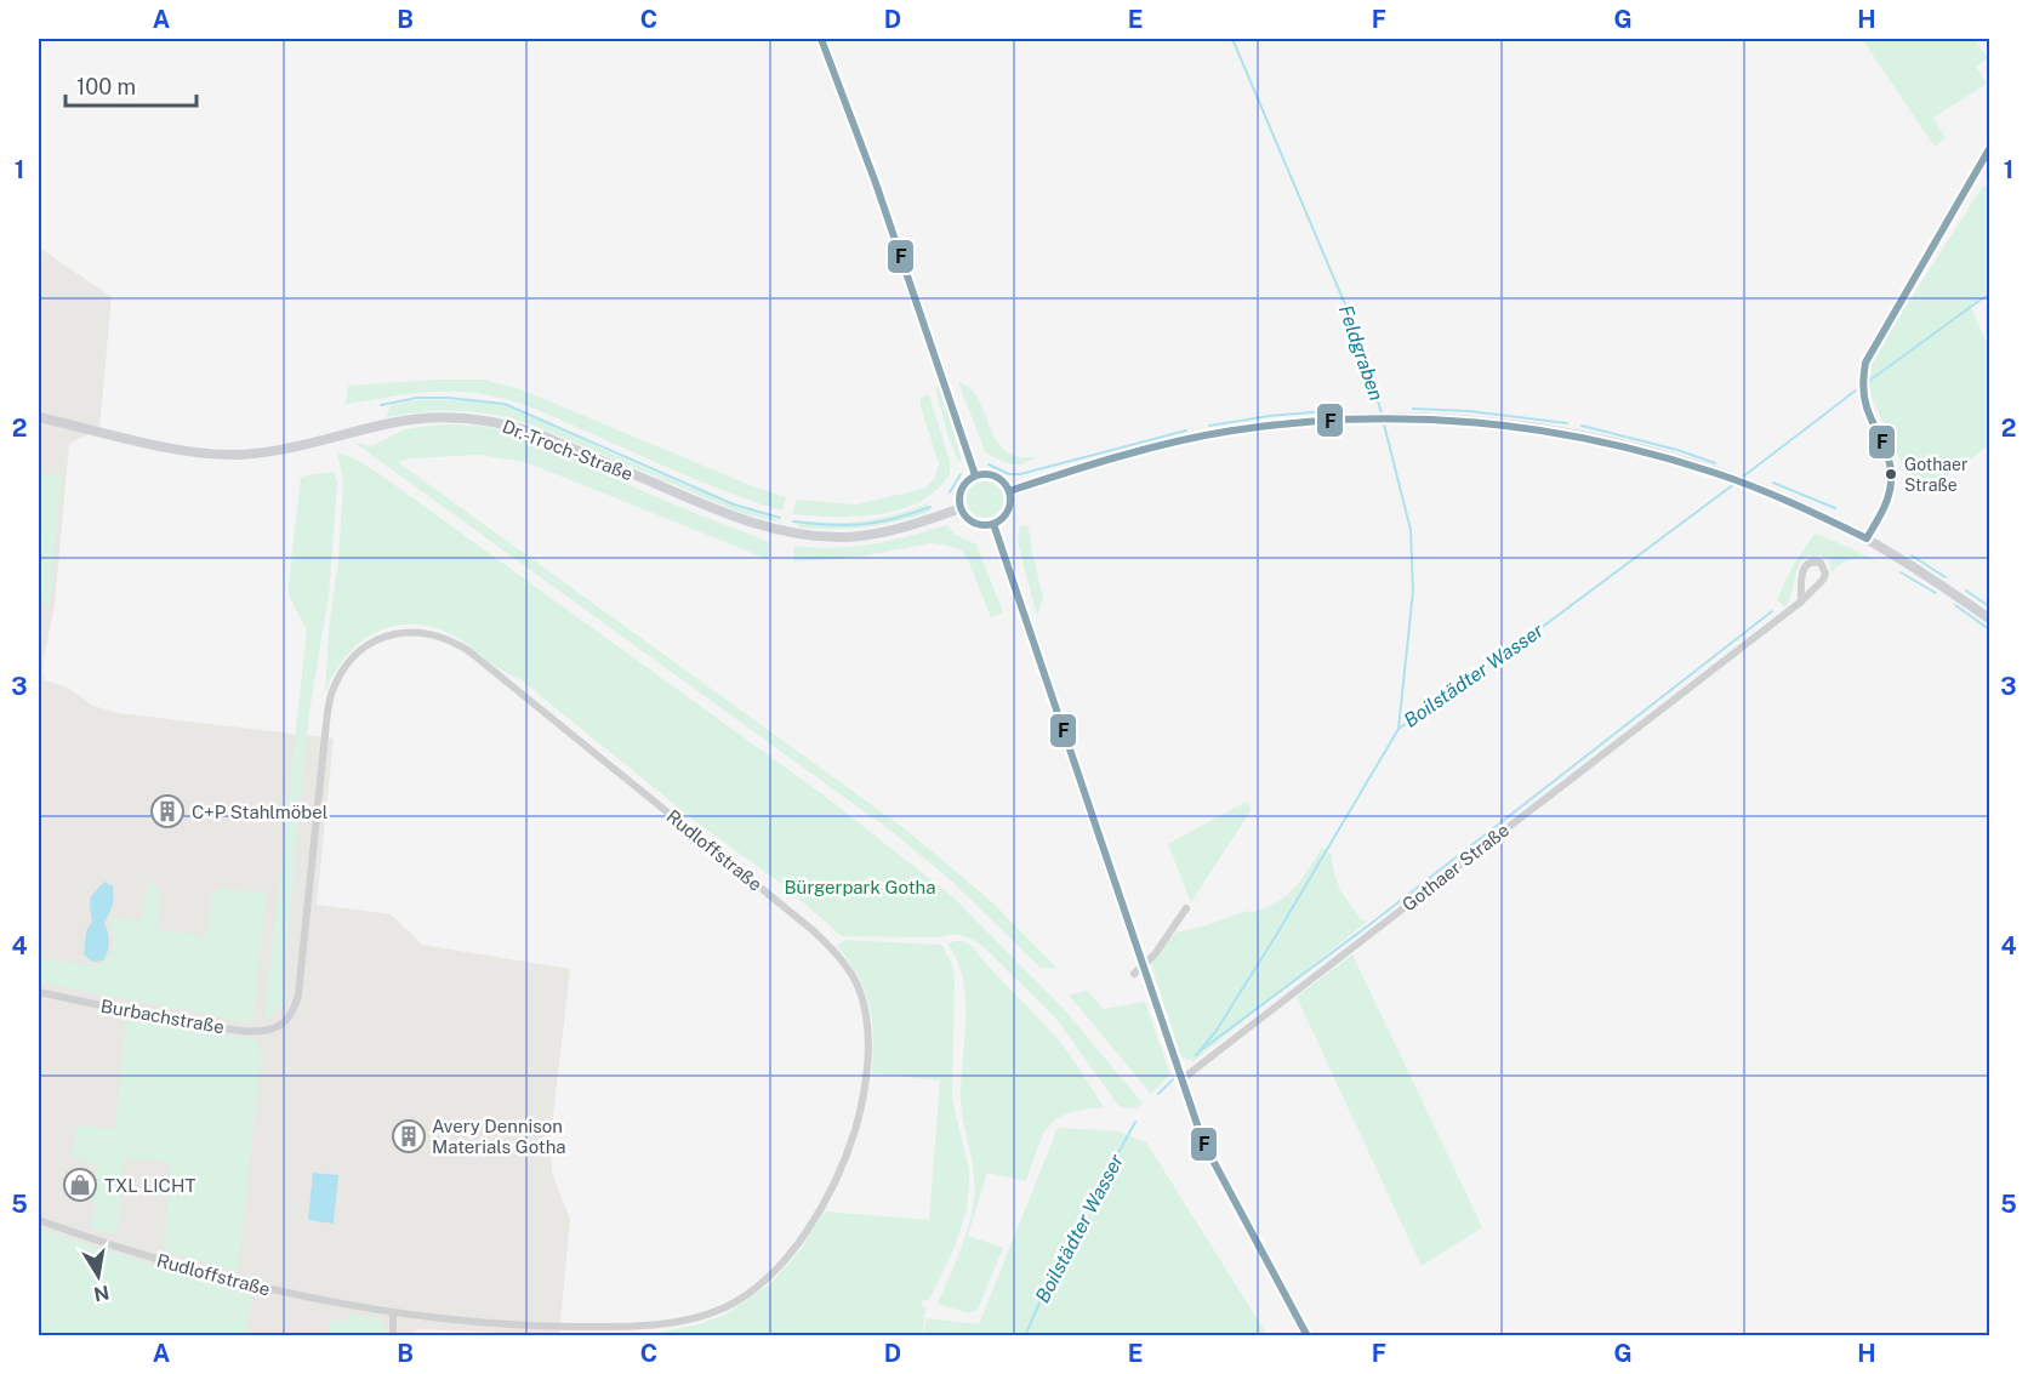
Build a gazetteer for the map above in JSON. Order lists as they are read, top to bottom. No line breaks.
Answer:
{"streets":{"main road":["Dr.-Troch-Straße"],"street":["Rudloffstraße","Gothaer Straße","Burbachstraße"]},"crossings":[["Rudloffstraße","Burbachstraße"]],"water":["Feldgraben","Boilstädter Wasser"],"parks":["Bürgerpark Gotha"],"places":{"other":["Gothaer Straße"],"building":["C+P Stahlmöbel","Avery Dennison Materials Gotha"],"shop":["TXL LICHT"]},"lines":["transit line F"],"scale_bar":"100 m","north":"bottom","grid":{"columns":["A","B","C","D","E","F","G","H"],"rows":["1","2","3","4","5"]}}
